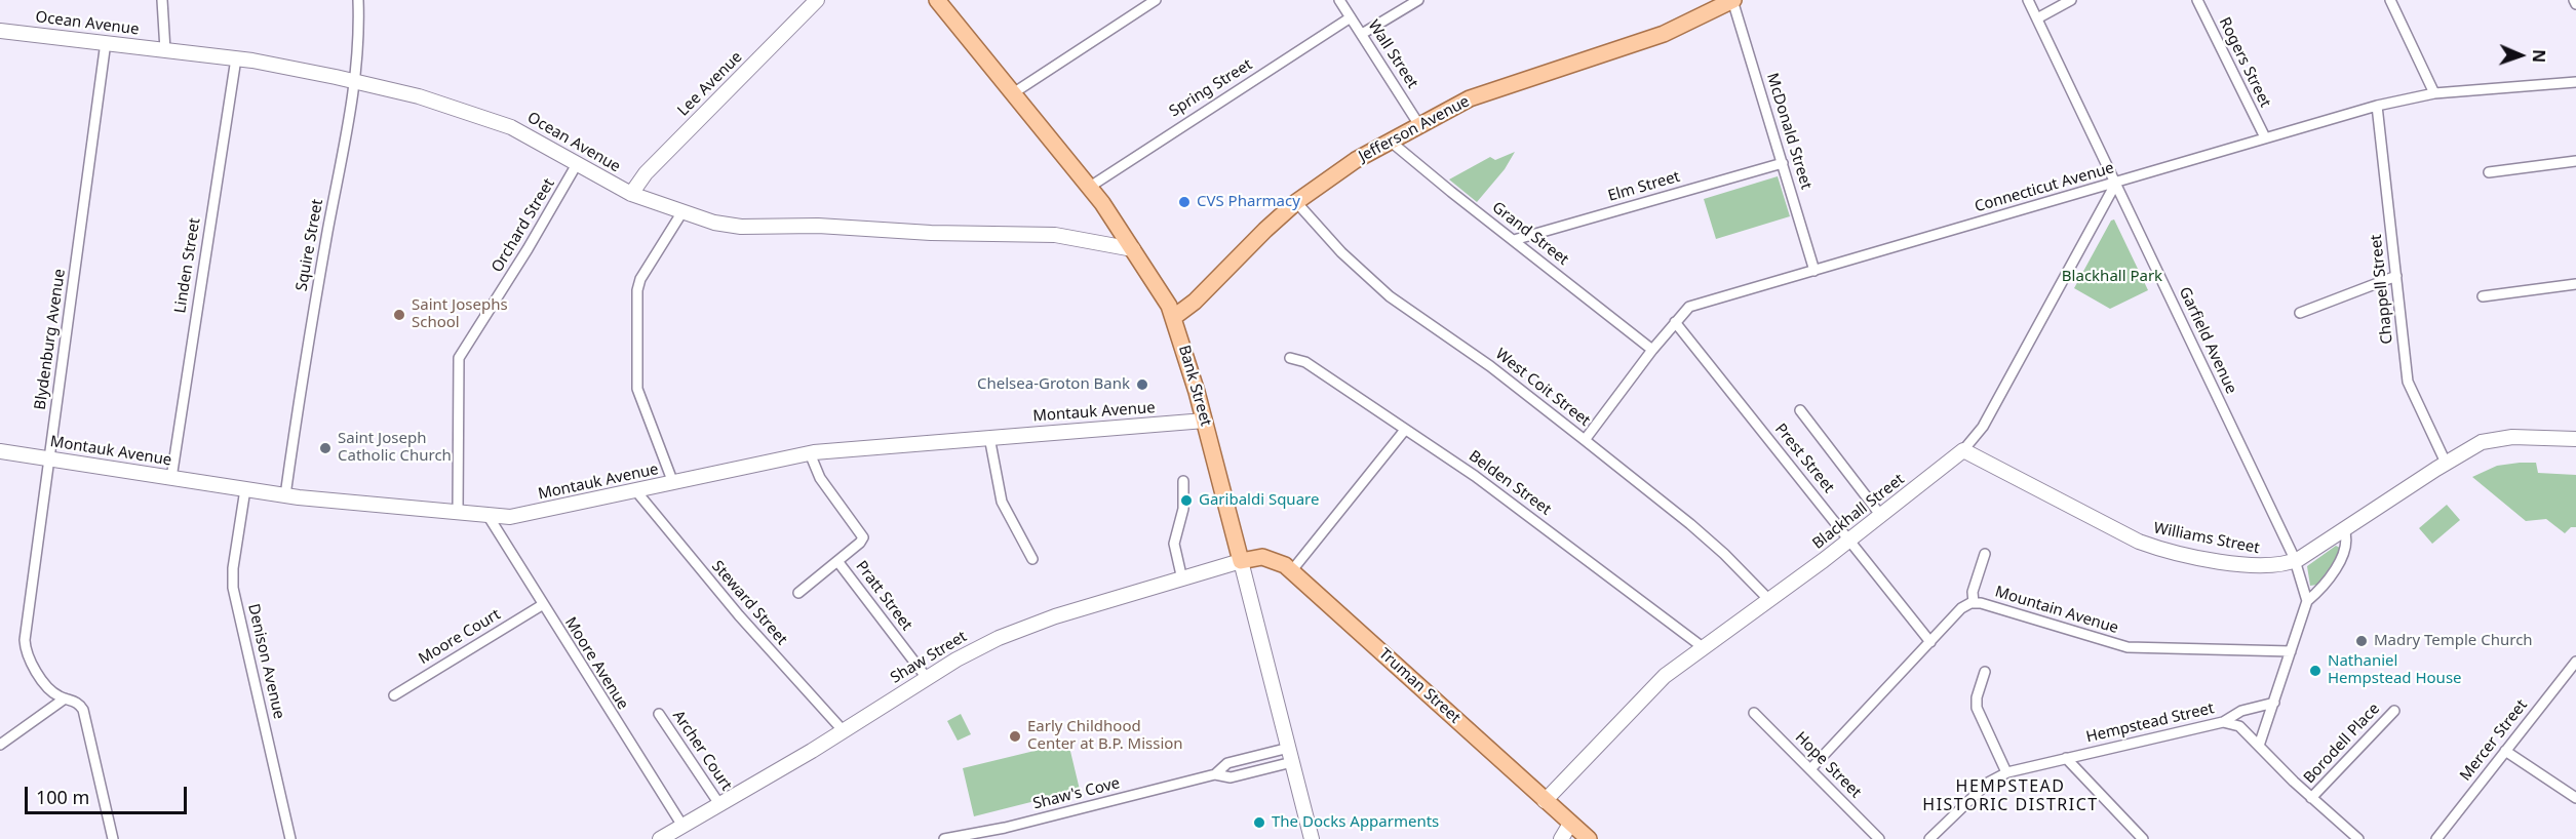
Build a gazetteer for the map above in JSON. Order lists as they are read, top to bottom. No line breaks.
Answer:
{"streets":{"main road":["Jefferson Avenue","Bank Street","Truman Street"],"street":["Ocean Avenue","Wall Street","Rogers Street","Lee Avenue","Spring Street","McDonald Street","Elm Street","Connecticut Avenue","Orchard Street","Grand Street","Squire Street","Linden Street","Chappell Street","Blydenburg Avenue","Garfield Avenue","West Coit Street","Montauk Avenue","Prest Street","Belden Street","Blackhall Street","Williams Street","Pratt Street","Steward Street","Mountain Avenue","Moore Court","Shaw Street","Denison Avenue","Moore Avenue","Hempstead Street","Mercer Street","Borodell Place","Archer Court","Hope Street","Shaw's Cove"]},"crossings":[["Ocean Avenue","Lee Avenue"],["Ocean Avenue","Orchard Street"],["Ocean Avenue","Squire Street"],["Ocean Avenue","Linden Street"],["Ocean Avenue","Blydenburg Avenue"],["Ocean Avenue","Bank Street"],["Wall Street","Spring Street"],["Wall Street","Jefferson Avenue"],["Rogers Street","Connecticut Avenue"],["Spring Street","Bank Street"],["Jefferson Avenue","McDonald Street"],["Jefferson Avenue","Grand Street"],["Jefferson Avenue","Bank Street"],["Jefferson Avenue","West Coit Street"],["McDonald Street","Elm Street"],["McDonald Street","Connecticut Avenue"],["Elm Street","Grand Street"],["Connecticut Avenue","Grand Street"],["Connecticut Avenue","Chappell Street"],["Connecticut Avenue","Garfield Avenue"],["Connecticut Avenue","West Coit Street"],["Connecticut Avenue","Prest Street"],["Connecticut Avenue","Blackhall Street"],["Orchard Street","Montauk Avenue"],["Squire Street","Montauk Avenue"],["Linden Street","Montauk Avenue"],["Chappell Street","Williams Street"],["Blydenburg Avenue","Montauk Avenue"],["Garfield Avenue","Blackhall Street"],["Garfield Avenue","Williams Street"],["Bank Street","Montauk Avenue"],["Bank Street","Shaw Street"],["Bank Street","Truman Street"],["Bank Street","Shaw's Cove"],["West Coit Street","Blackhall Street"],["Montauk Avenue","Steward Street"],["Montauk Avenue","Denison Avenue"],["Montauk Avenue","Moore Avenue"],["Prest Street","Blackhall Street"],["Prest Street","Mountain Avenue"],["Belden Street","Blackhall Street"],["Blackhall Street","Williams Street"],["Blackhall Street","Truman Street"],["Pratt Street","Shaw Street"],["Steward Street","Shaw Street"],["Mountain Avenue","Hope Street"],["Moore Court","Moore Avenue"],["Shaw Street","Moore Avenue"],["Shaw Street","Truman Street"],["Shaw Street","Archer Court"],["Hempstead Street","Borodell Place"]],"districts":["HEMPSTEAD HISTORIC DISTRICT"],"parks":["Blackhall Park"],"places":["CVS Pharmacy","Saint Josephs School","Chelsea-Groton Bank","Saint Joseph Catholic Church","Garibaldi Square","Madry Temple Church","Nathaniel Hempstead House","Early Childhood Center at B.P. Mission","The Docks Apparments"],"scale_bar":"100 m","north":"right"}
